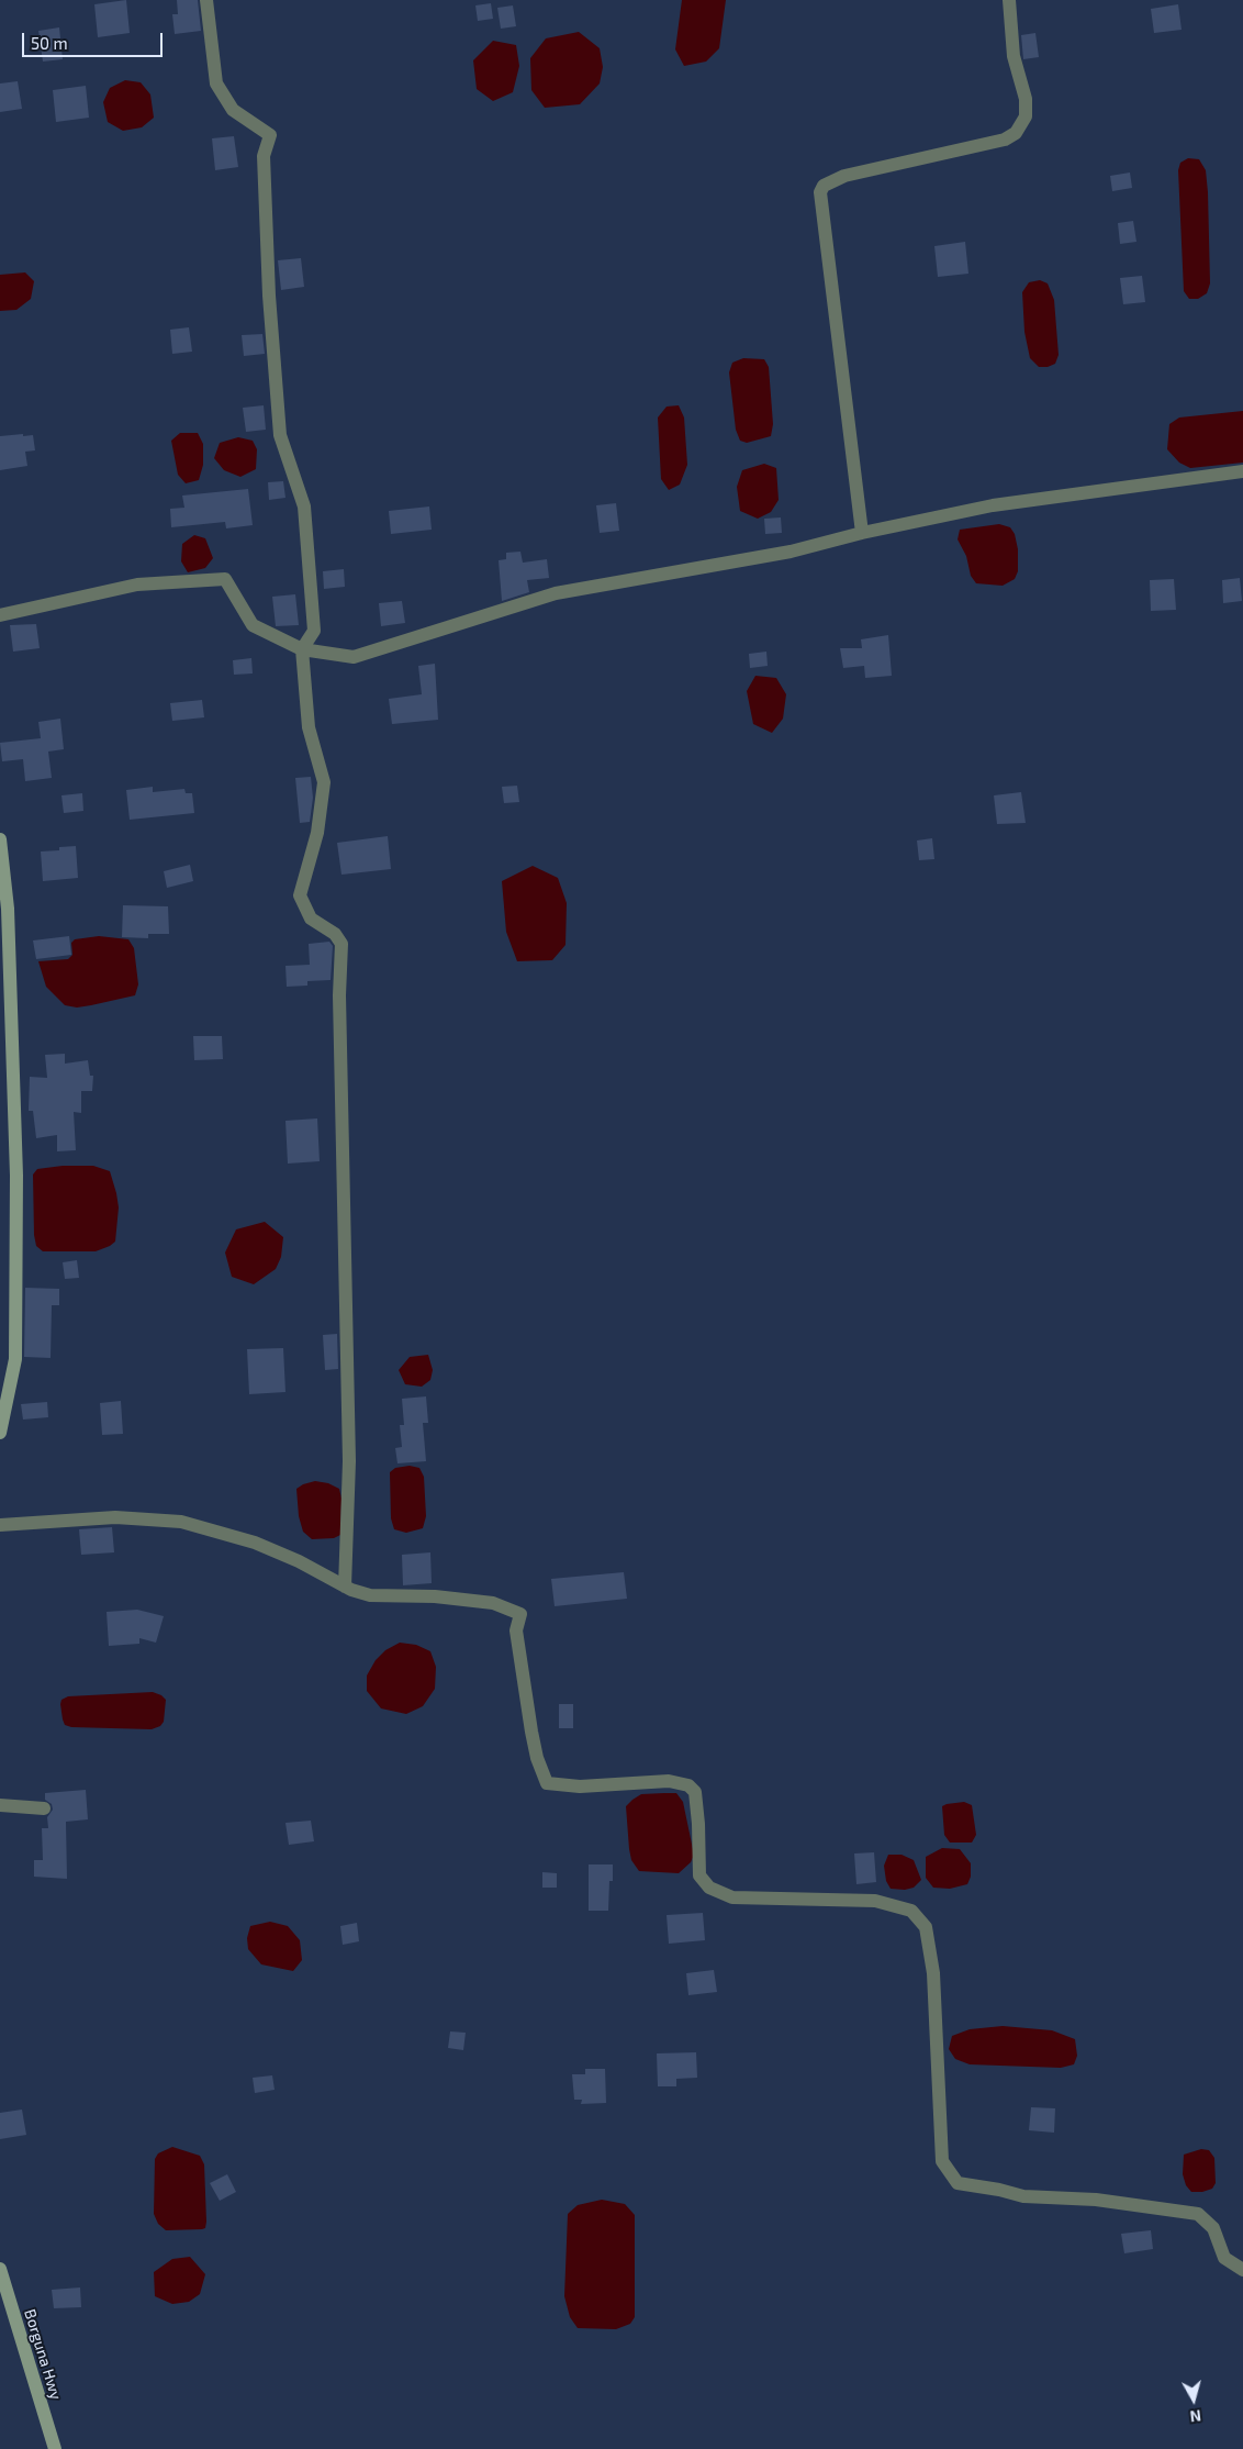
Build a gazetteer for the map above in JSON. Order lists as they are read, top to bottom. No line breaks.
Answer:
{"streets":{"street":["Borguna Hwy"]},"scale_bar":"50 m","north":"bottom"}
